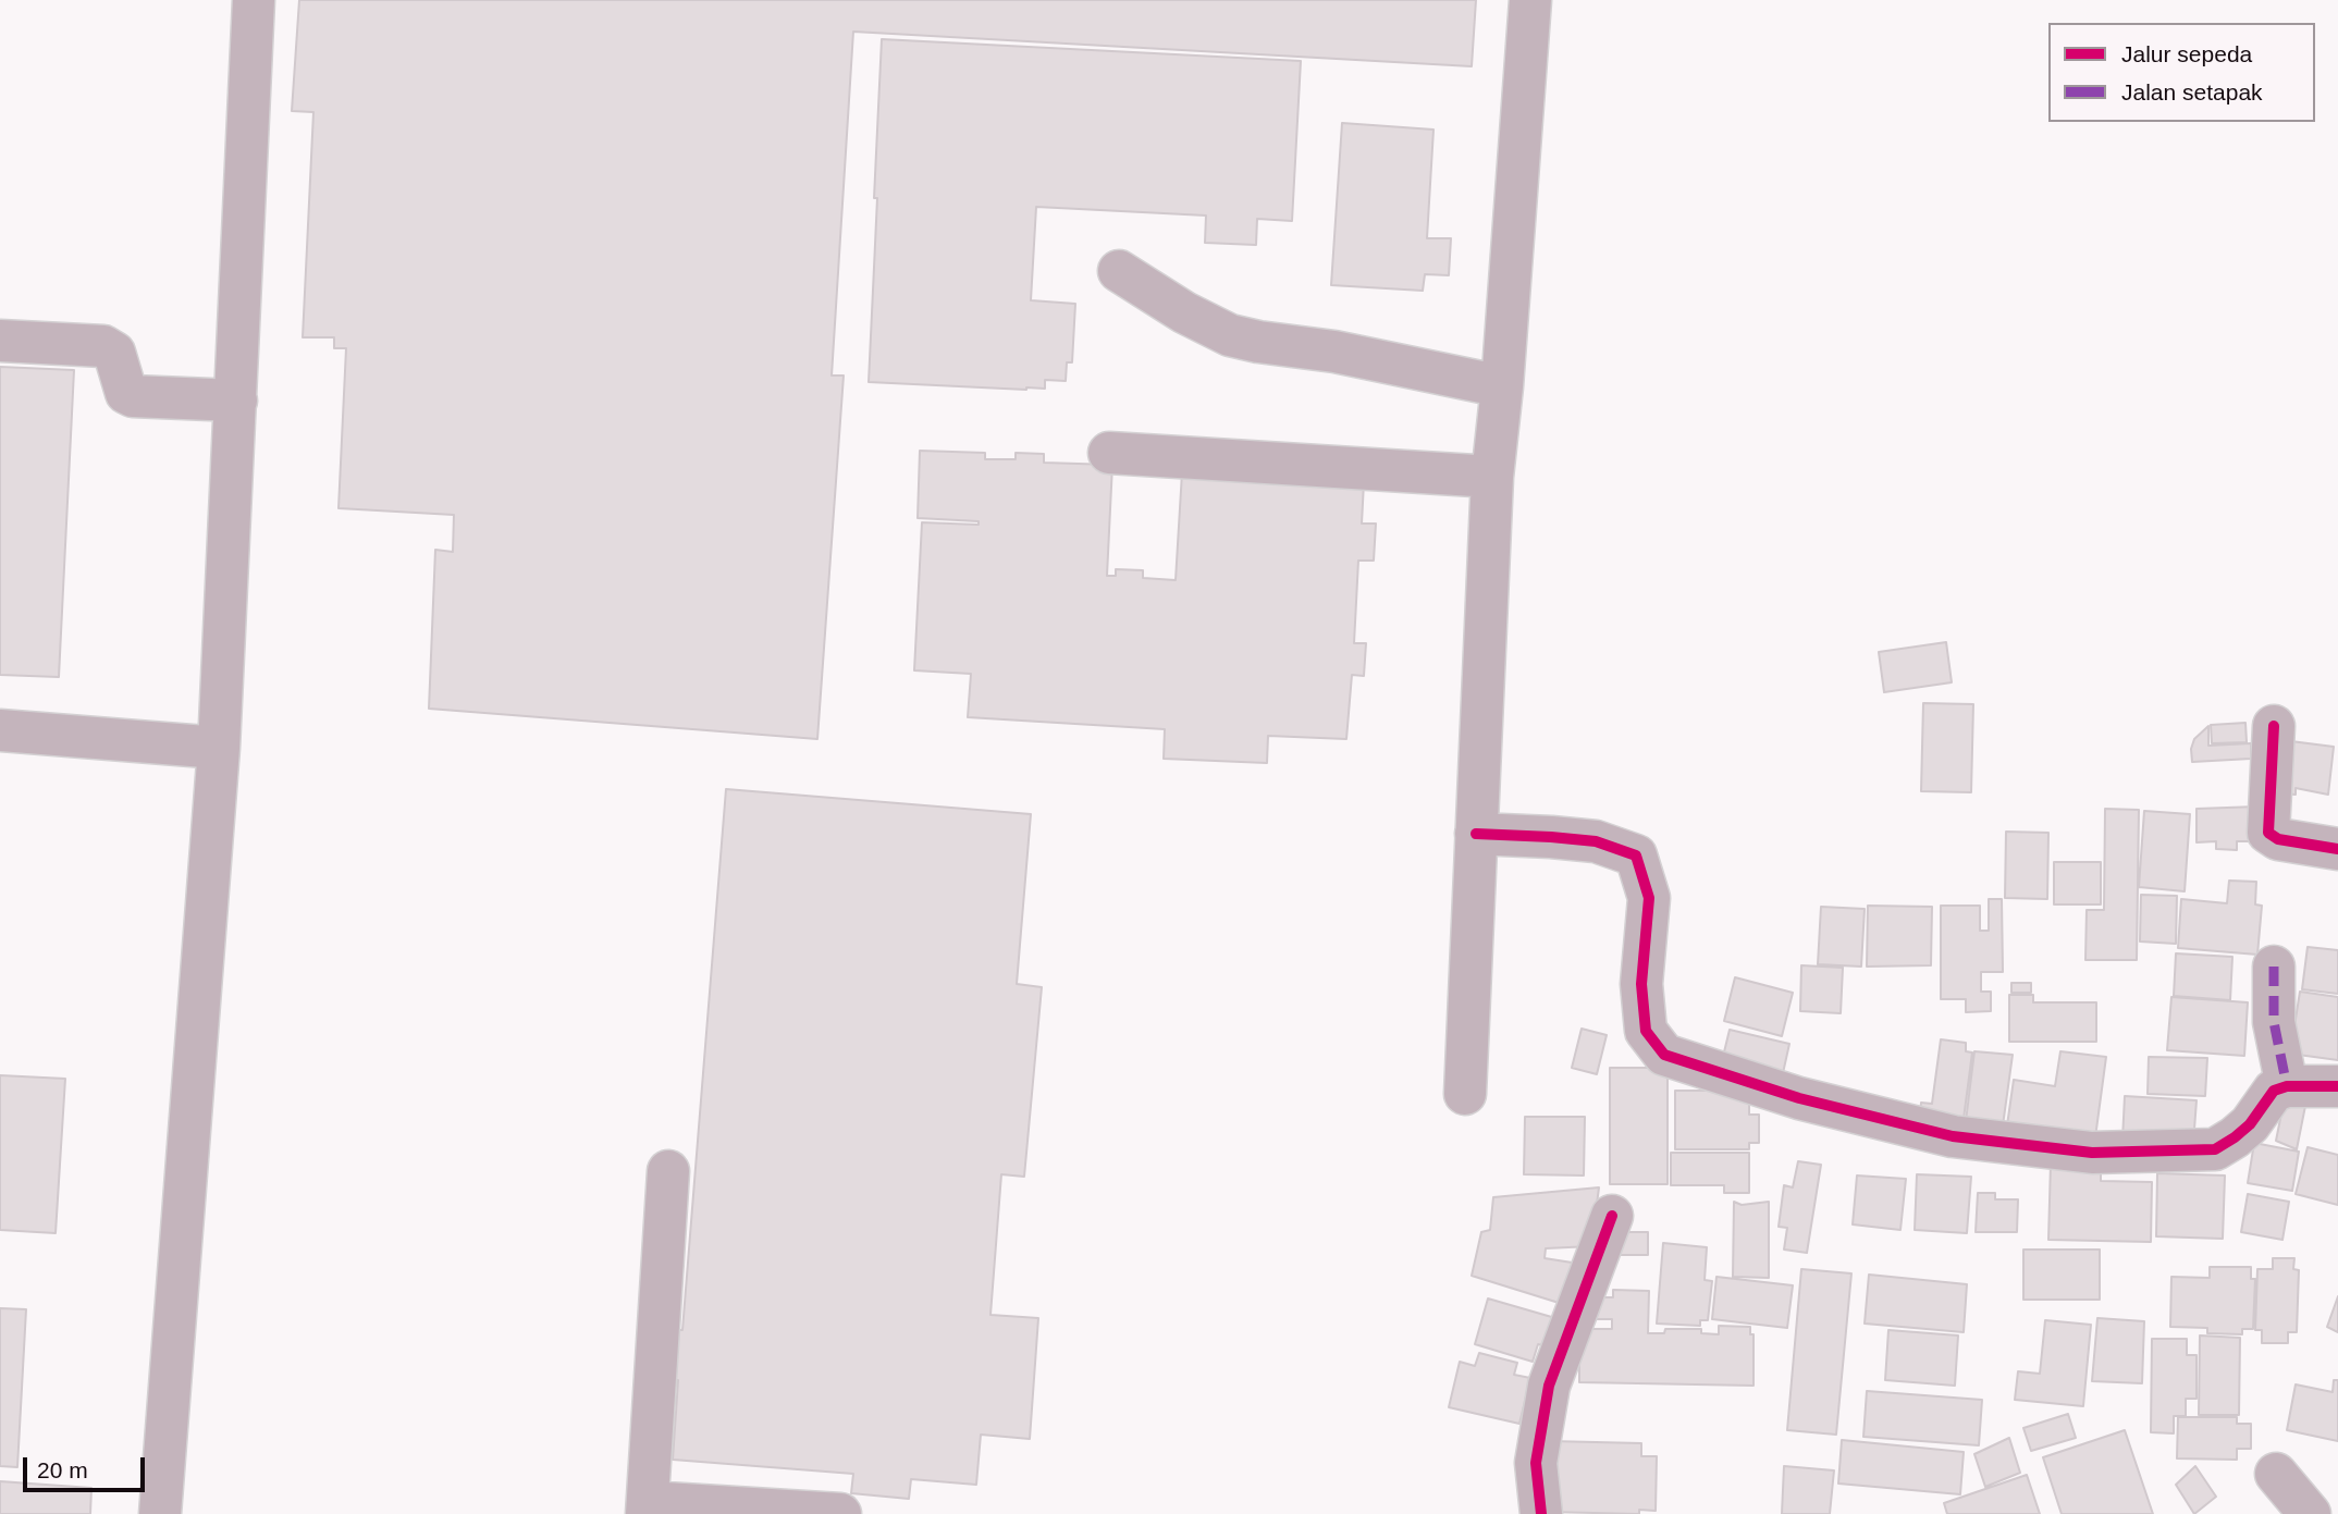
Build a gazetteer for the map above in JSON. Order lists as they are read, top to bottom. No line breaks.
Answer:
{"legend":["Jalur sepeda","Jalan setapak"],"scale_bar":"20 m"}
